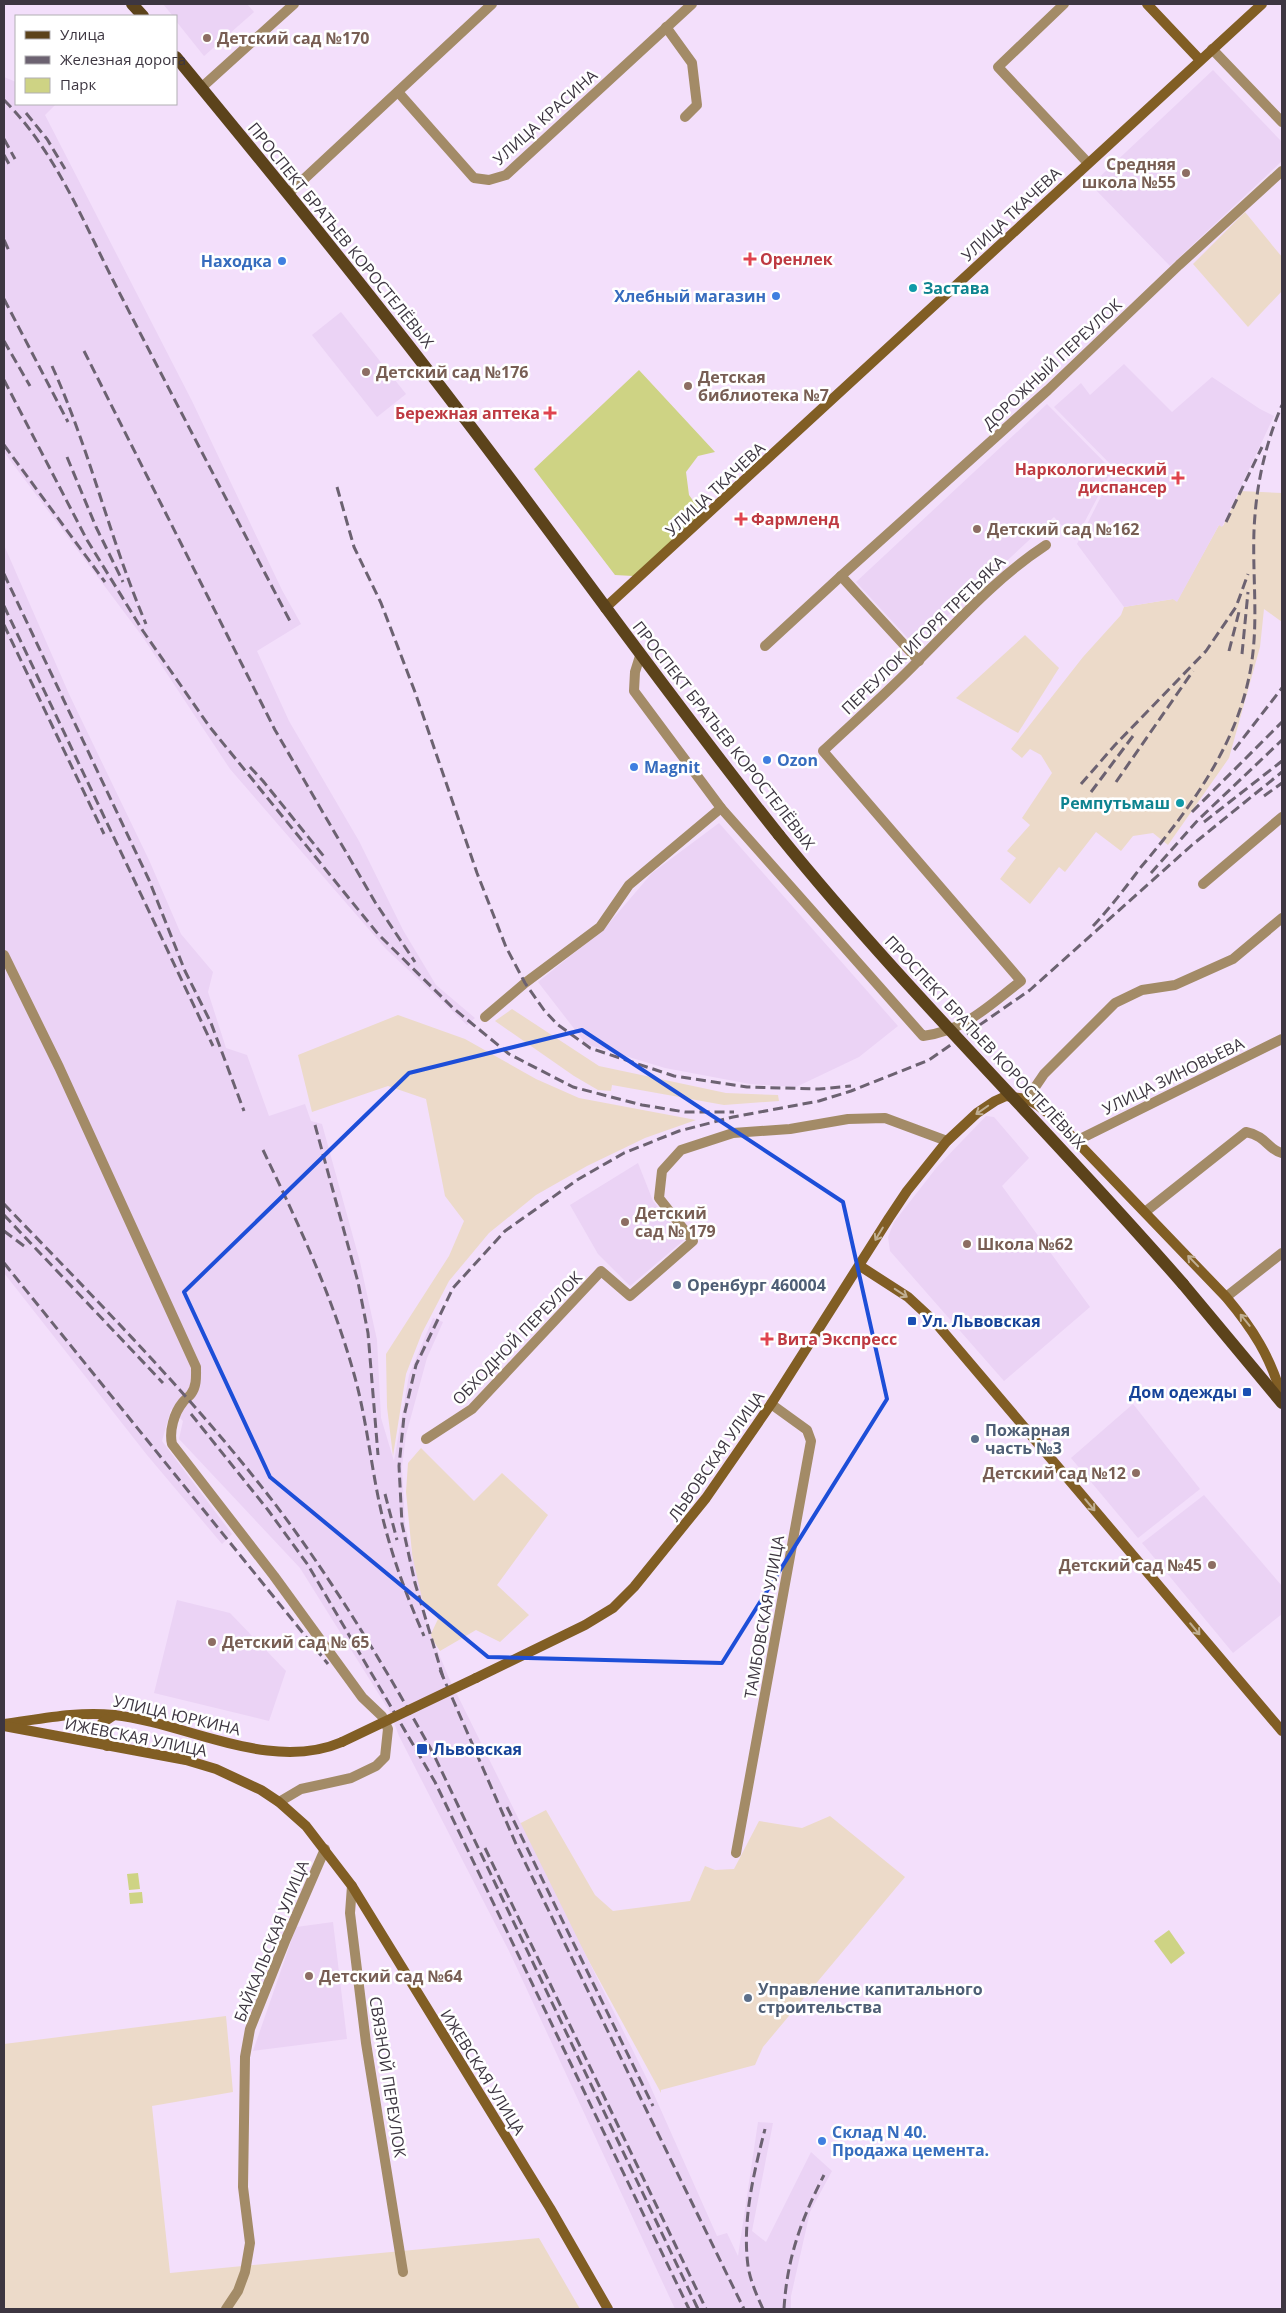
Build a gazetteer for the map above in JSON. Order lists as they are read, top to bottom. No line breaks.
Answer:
{"streets":{"main road":["УЛИЦА ТКАЧЕВА","ПРОСПЕКТ БРАТЬЕВ КОРОСТЕЛЁВЫХ","ЛЬВОВСКАЯ УЛИЦА","УЛИЦА ЮРКИНА","ИЖЕВСКАЯ УЛИЦА"],"street":["УЛИЦА КРАСИНА","ДОРОЖНЫЙ ПЕРЕУЛОК","ПЕРЕУЛОК ИГОРЯ ТРЕТЬЯКА","УЛИЦА ЗИНОВЬЕВА","ОБХОДНОЙ ПЕРЕУЛОК","ТАМБОВСКАЯ УЛИЦА","БАЙКАЛЬСКАЯ УЛИЦА","СВЯЗНОЙ ПЕРЕУЛОК"]},"crossings":[["УЛИЦА ТКАЧЕВА","ПРОСПЕКТ БРАТЬЕВ КОРОСТЕЛЁВЫХ"],["ПРОСПЕКТ БРАТЬЕВ КОРОСТЕЛЁВЫХ","УЛИЦА ЗИНОВЬЕВА"],["ПРОСПЕКТ БРАТЬЕВ КОРОСТЕЛЁВЫХ","ЛЬВОВСКАЯ УЛИЦА"],["ОБХОДНОЙ ПЕРЕУЛОК","ЛЬВОВСКАЯ УЛИЦА"],["ЛЬВОВСКАЯ УЛИЦА","ТАМБОВСКАЯ УЛИЦА"],["ЛЬВОВСКАЯ УЛИЦА","УЛИЦА ЮРКИНА"],["УЛИЦА ЮРКИНА","ИЖЕВСКАЯ УЛИЦА"],["ИЖЕВСКАЯ УЛИЦА","БАЙКАЛЬСКАЯ УЛИЦА"],["ИЖЕВСКАЯ УЛИЦА","СВЯЗНОЙ ПЕРЕУЛОК"]],"places":{"other":["Детский сад №170","Средняя школа №55","Находка","Застава","Хлебный магазин","Детский сад №176","Детская библиотека №7","Детский сад №162","Ozon","Magnit","Ремпутьмаш","Детский сад № 179","Школа №62","Оренбург 460004","Пожарная часть №3","Детский сад №12","Детский сад №45","Детский сад № 65","Детский сад №64","Управление капитального строительства","Склад N 40. Продажа цемента."],"health":["Оренлек","Бережная аптека","Наркологический диспансер","Фармленд","Вита Экспресс"],"transit":["Ул. Львовская","Дом одежды","Львовская"]},"legend":["Улица","Железная дорога","Парк"]}
